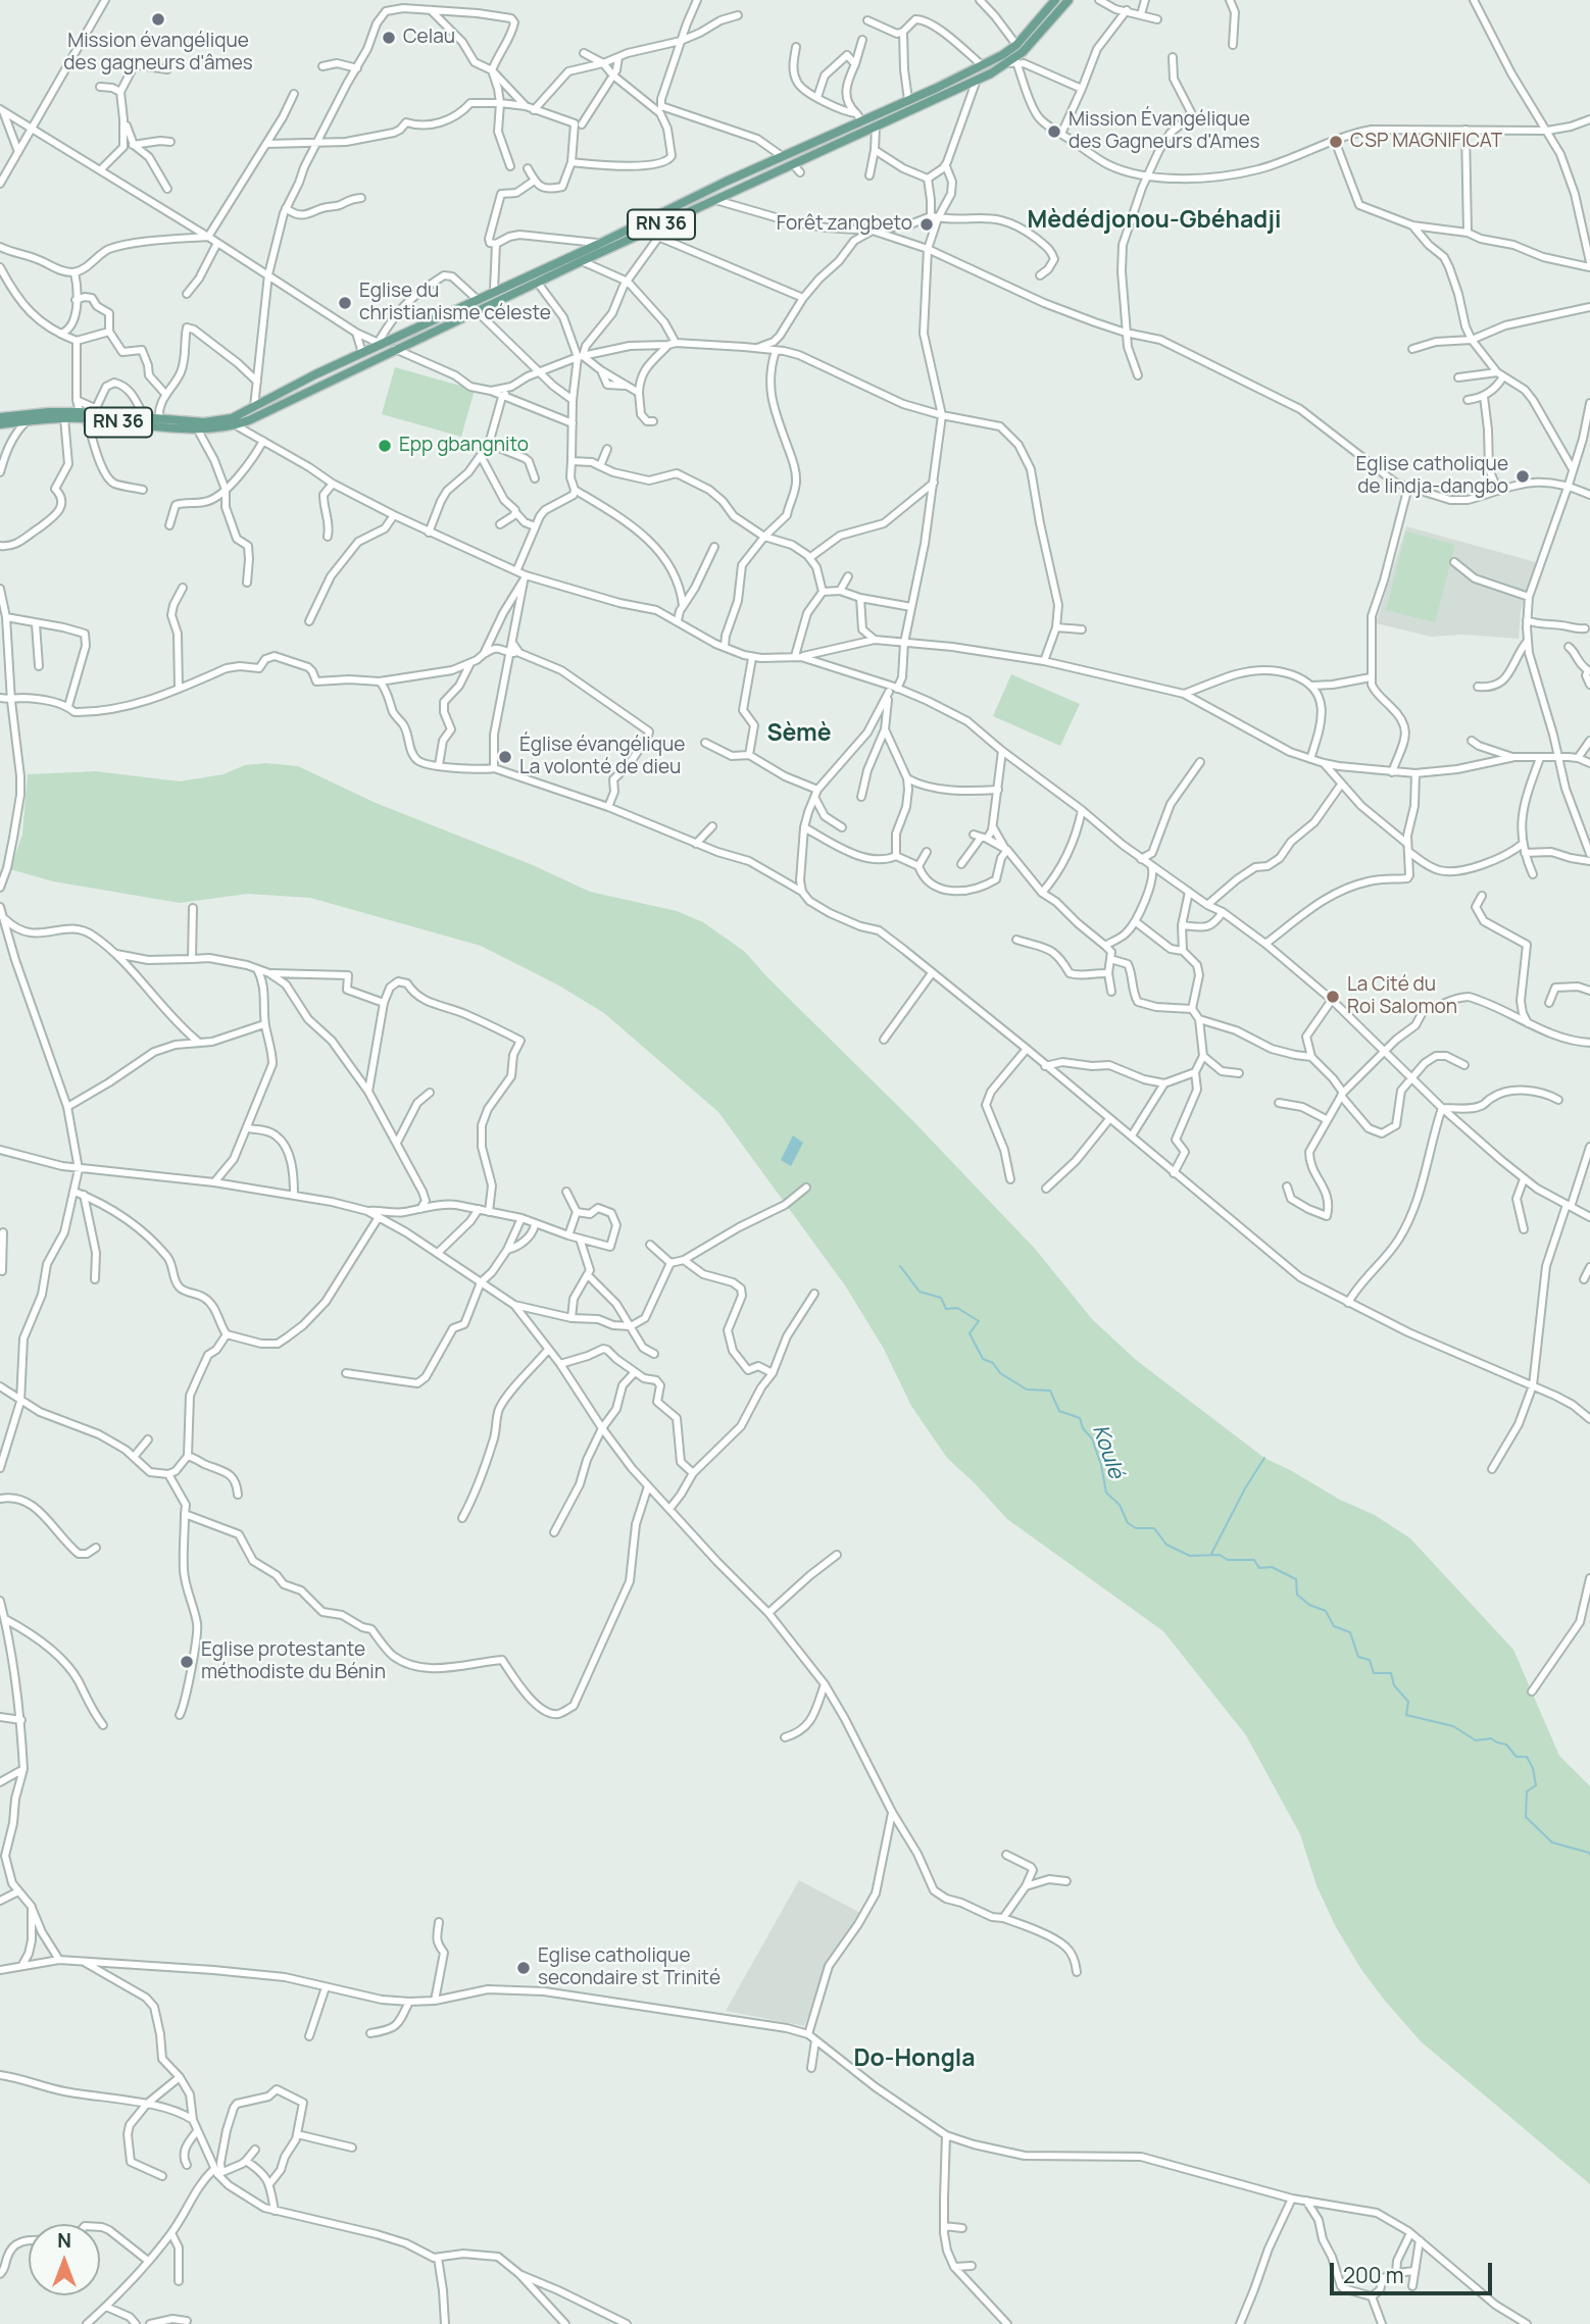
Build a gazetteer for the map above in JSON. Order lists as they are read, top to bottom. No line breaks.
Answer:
{"streets":{"main road":["RN 36"]},"districts":["Mèdédjonou-Gbéhadji","Sèmè","Do-Hongla"],"water":["Koulé"],"places":["Mission évangélique des gagneurs d'âmes","Celau","Mission Évangélique des Gagneurs d'Ames","CSP MAGNIFICAT","Forêt zangbeto","Eglise du christianisme céleste","Epp gbangnito","Eglise catholique de lindja-dangbo","Église évangélique La volonté de dieu","La Cité du Roi Salomon","Eglise protestante méthodiste du Bénin","Eglise catholique secondaire st Trinité"],"scale_bar":"200 m","north":"top"}
